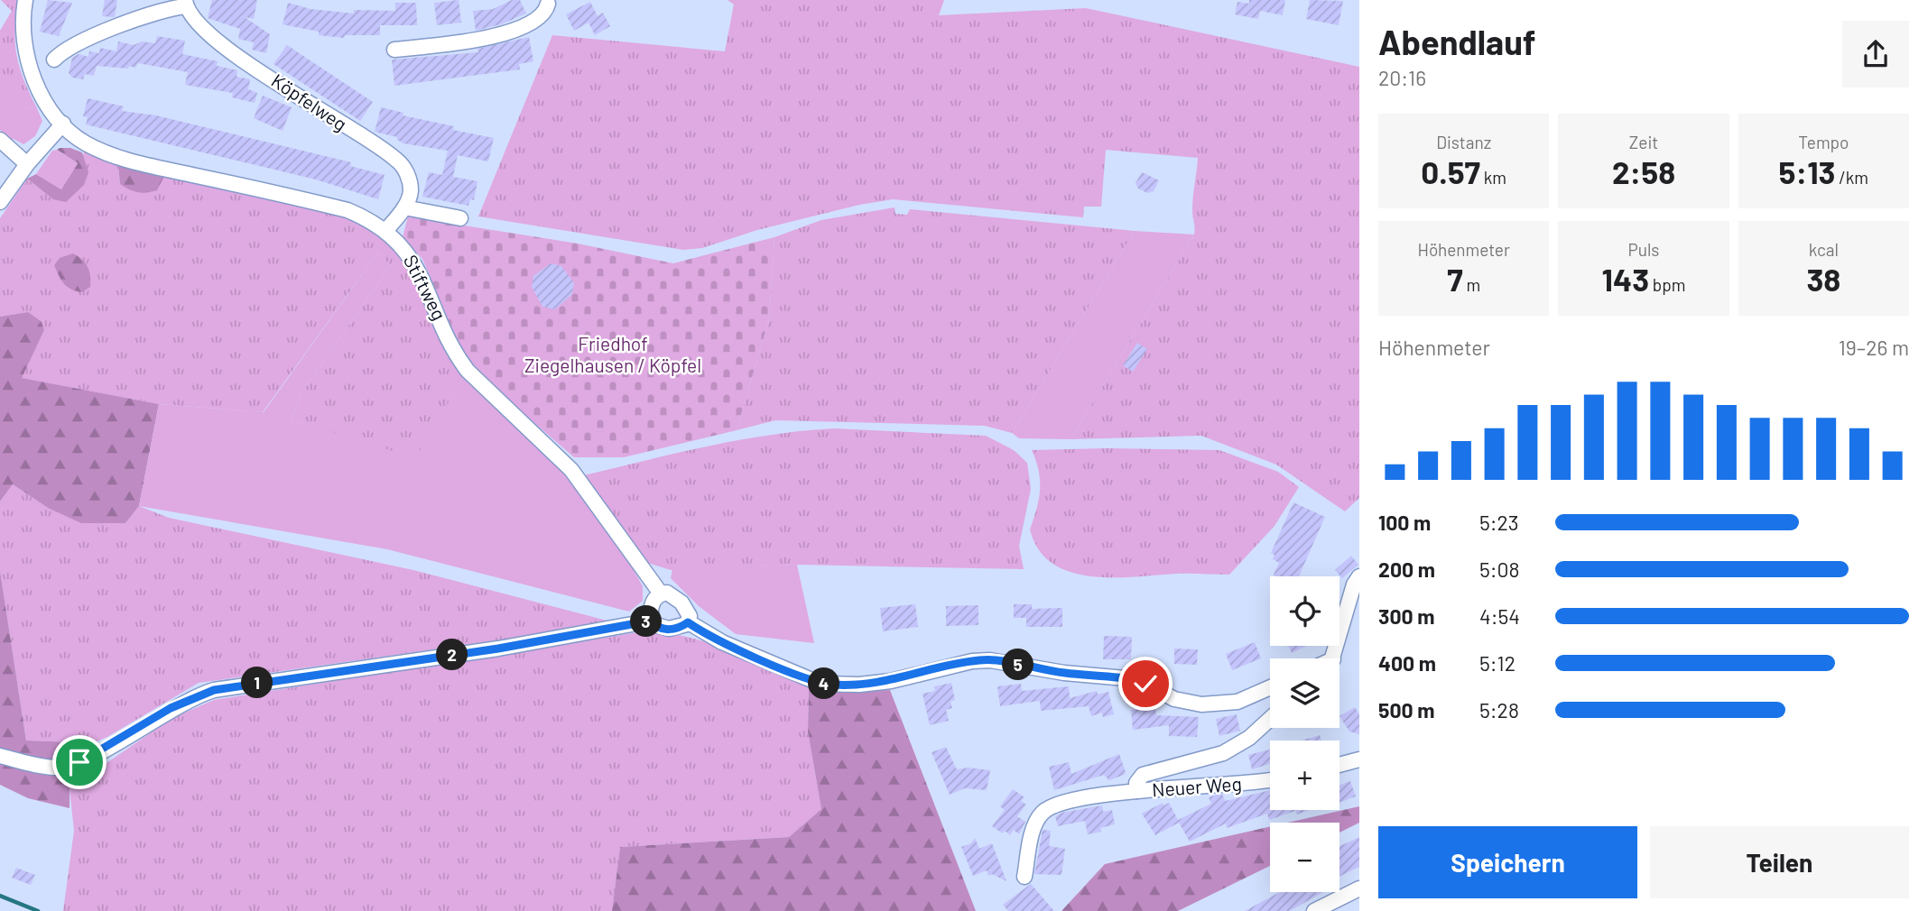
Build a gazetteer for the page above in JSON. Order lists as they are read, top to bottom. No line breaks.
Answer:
{"streets":{"street":["Köpfelweg","Stiftweg","Neuer Weg"]},"parks":["Friedhof Ziegelhausen / Köpfel"],"page":{"heading":["Abendlauf","20:16"],"stats":[["Distanz","0.57 km"],["Zeit","2:58"],["Tempo","5:13 /km"],["Höhenmeter","7 m"],["Puls","143 bpm"],["kcal","38"]],"chart":["Höhenmeter","19–26 m"],"list":[{"name":"100 m","note":"5:23"},{"name":"200 m","note":"5:08"},{"name":"300 m","note":"4:54"},{"name":"400 m","note":"5:12"},{"name":"500 m","note":"5:28"}],"map_buttons":["+","−"],"pins":["3","2","5","1","4"],"buttons":["Speichern","Teilen"]}}
